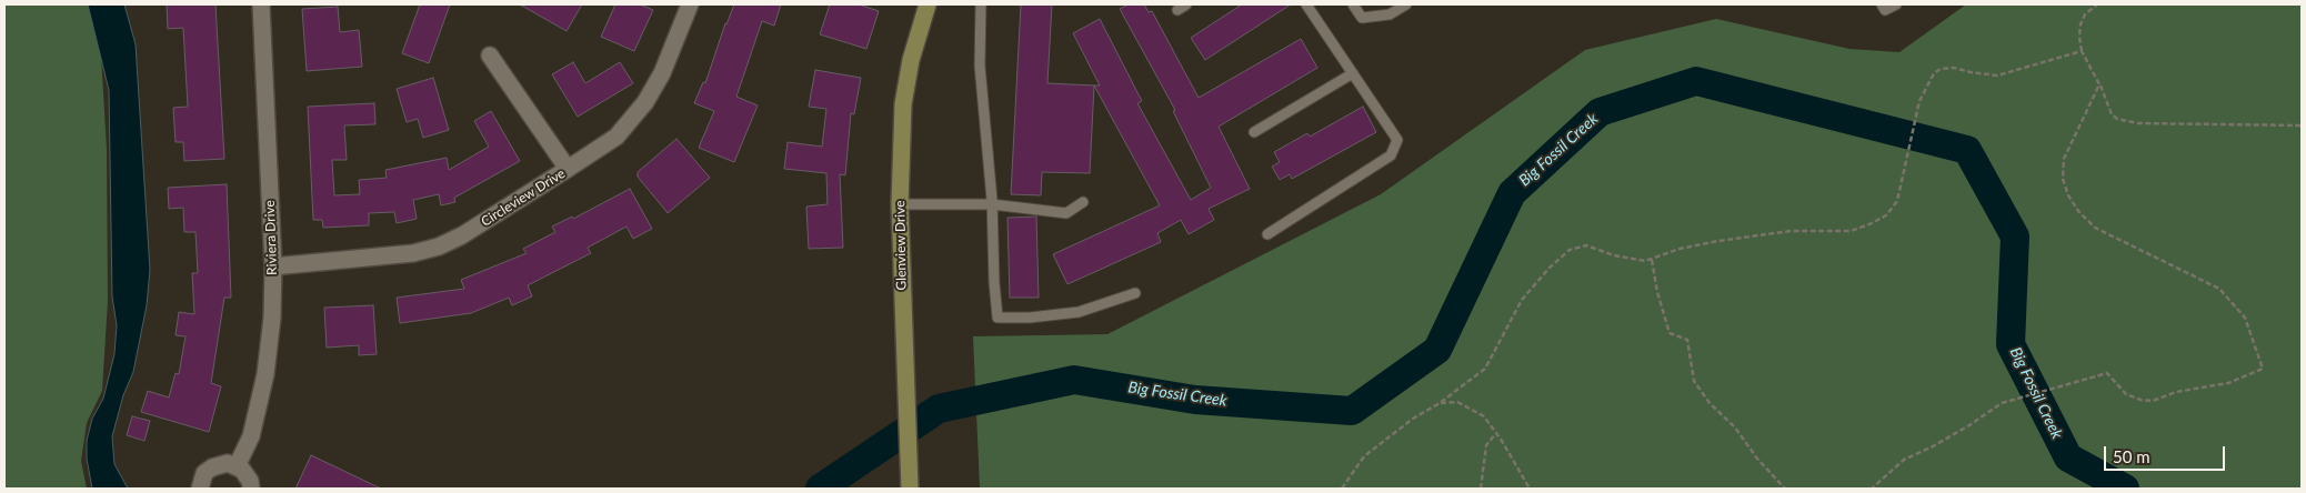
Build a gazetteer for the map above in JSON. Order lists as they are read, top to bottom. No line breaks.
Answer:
{"streets":{"main road":["Glenview Drive"],"street":["Circleview Drive","Riviera Drive"]},"crossings":[["Circleview Drive","Riviera Drive"]],"water":["Big Fossil Creek"],"scale_bar":"50 m"}
